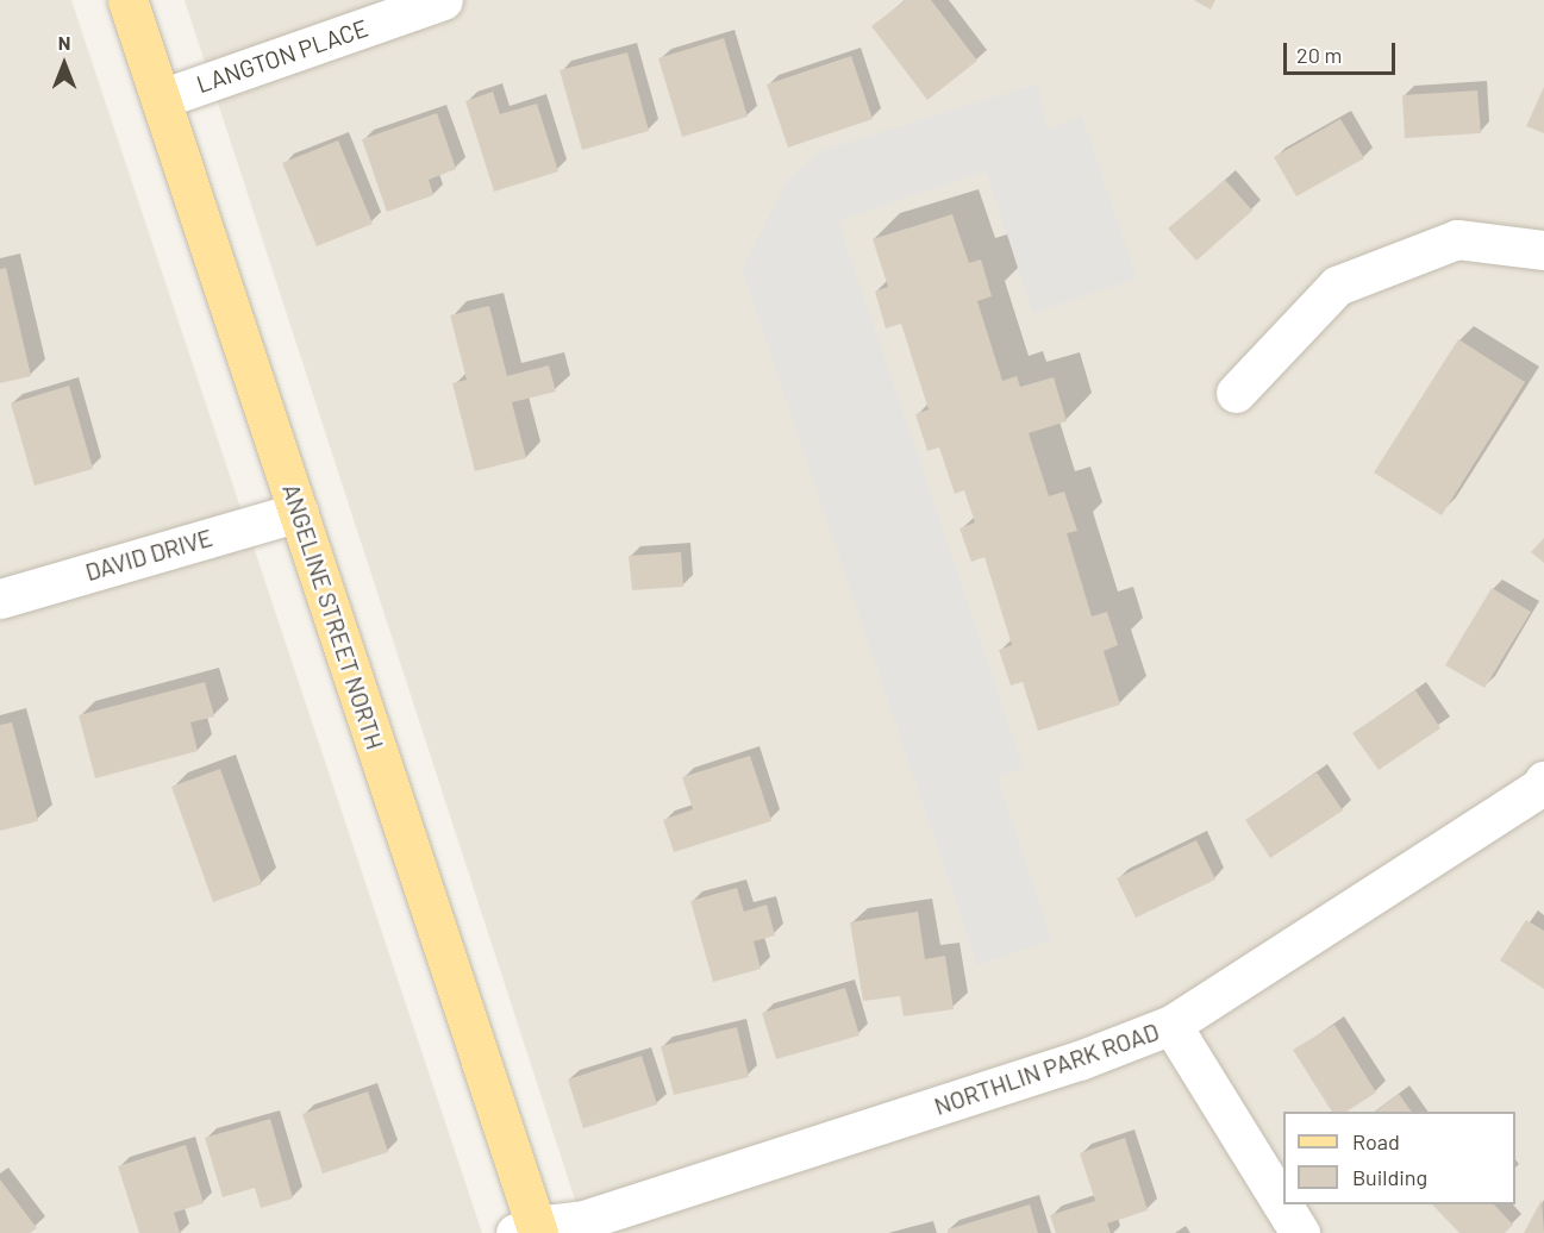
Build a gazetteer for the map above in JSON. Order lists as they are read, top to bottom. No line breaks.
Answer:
{"streets":{"main road":["ANGELINE STREET NORTH"],"street":["LANGTON PLACE","DAVID DRIVE","NORTHLIN PARK ROAD"]},"crossings":[["LANGTON PLACE","ANGELINE STREET NORTH"],["DAVID DRIVE","ANGELINE STREET NORTH"],["ANGELINE STREET NORTH","NORTHLIN PARK ROAD"]],"legend":["Road","Building"],"scale_bar":"20 m","north":"top"}
